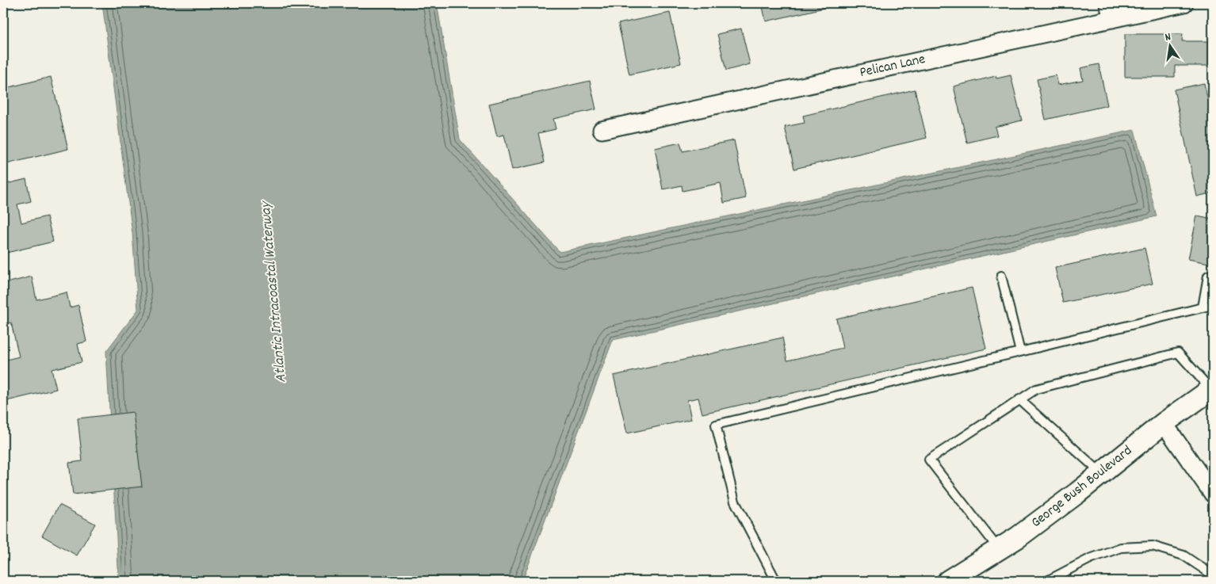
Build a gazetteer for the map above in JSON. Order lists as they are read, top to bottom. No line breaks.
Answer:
{"streets":{"street":["Pelican Lane","George Bush Boulevard"]},"water":["Atlantic Intracoastal Waterway"],"north":"top"}
